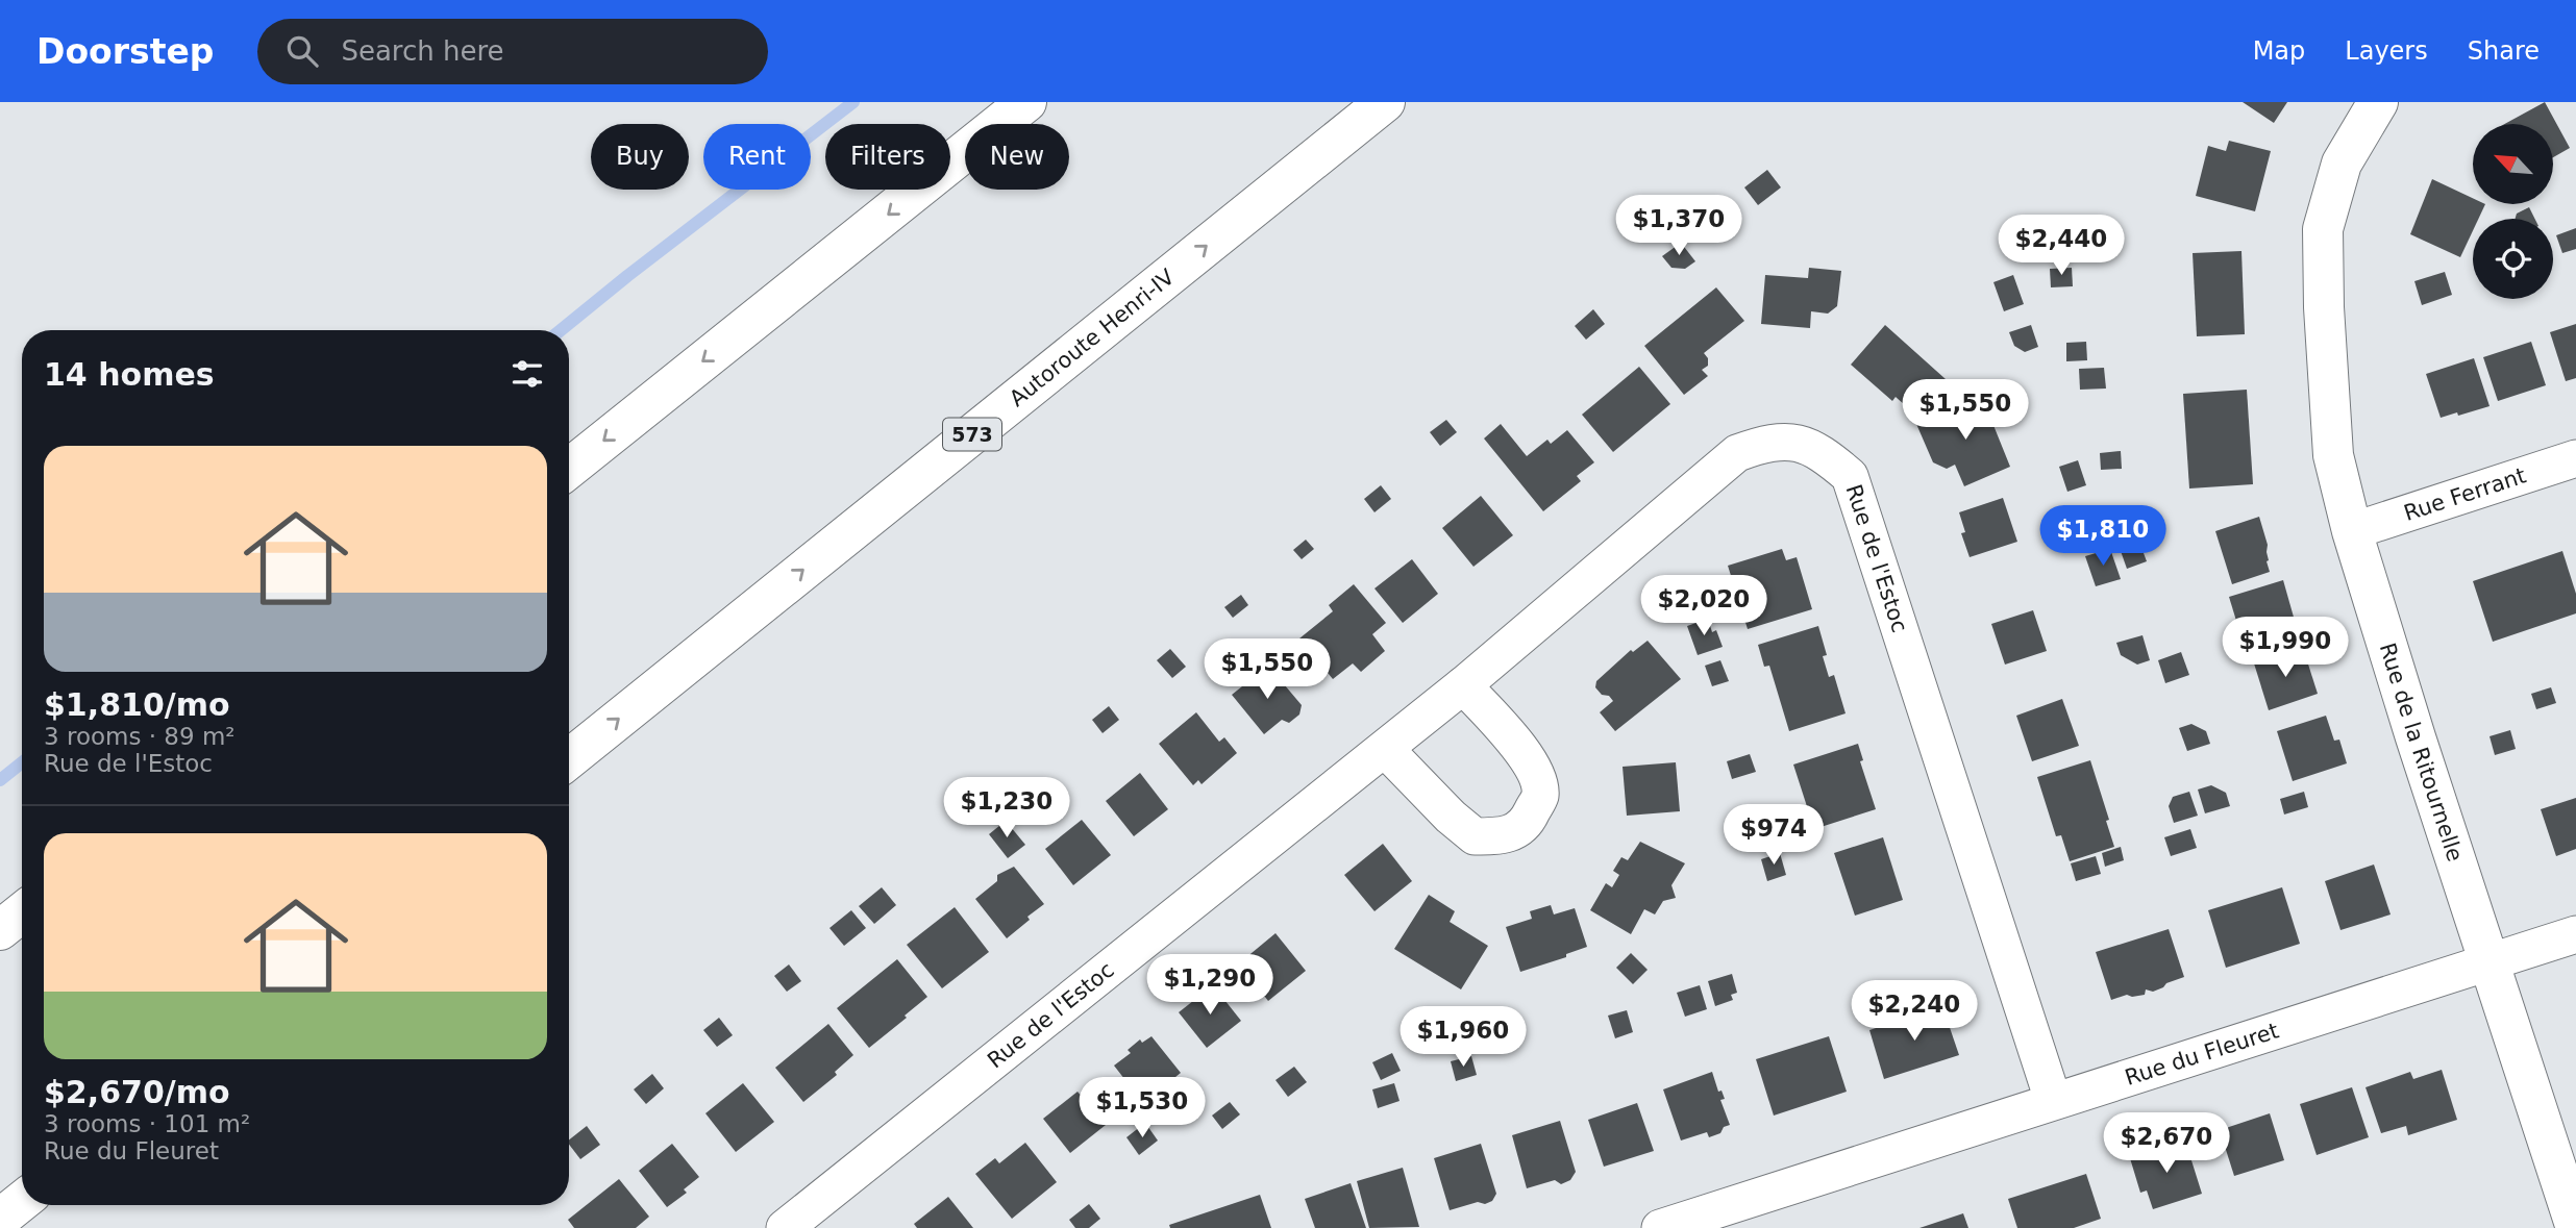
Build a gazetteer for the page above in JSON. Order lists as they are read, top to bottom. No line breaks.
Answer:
{"streets":{"main road":["Autoroute Henri-IV","573","Rue de la Ritournelle"],"street":["Rue Ferrant","Rue de l'Estoc","Rue du Fleuret"]},"crossings":[["Rue Ferrant","Rue de la Ritournelle"],["Rue de l'Estoc","Rue du Fleuret"],["Rue de la Ritournelle","Rue du Fleuret"]],"north":"top left","page":{"header":"Doorstep","search":"Search here","nav":["Map","Layers","Share"],"chip":["Buy","Rent","Filters","New"],"price":["$1,370","$2,440","$1,550","$1,810","$2,020","$1,990","$1,550","$1,230","$974","$1,290","$2,240","$1,960","$1,530","$2,670"],"heading":"14 homes","list":[{"name":"$1,810/mo","note":"3 rooms · 89 m² · Rue de l'Estoc"},{"name":"$2,670/mo","note":"3 rooms · 101 m² · Rue du Fleuret"}]}}
